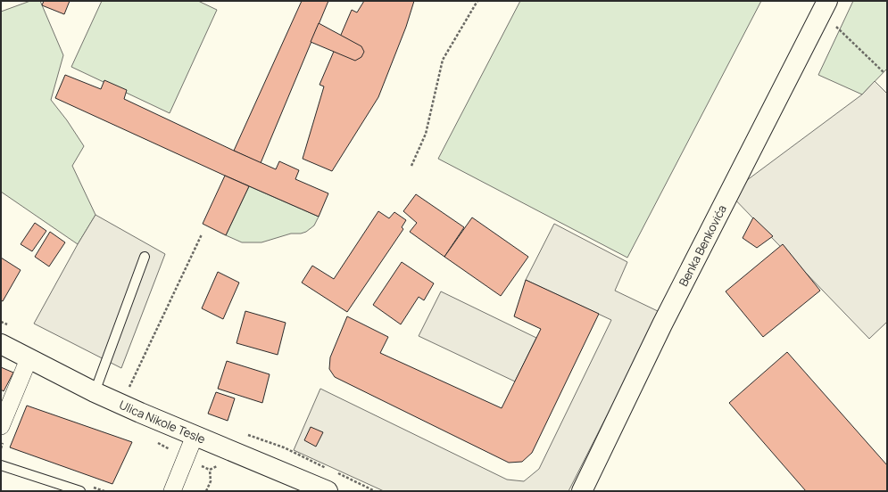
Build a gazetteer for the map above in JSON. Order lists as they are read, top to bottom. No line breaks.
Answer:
{"streets":{"main road":["Benka Benkovića","Ulica Nikole Tesle"]}}
